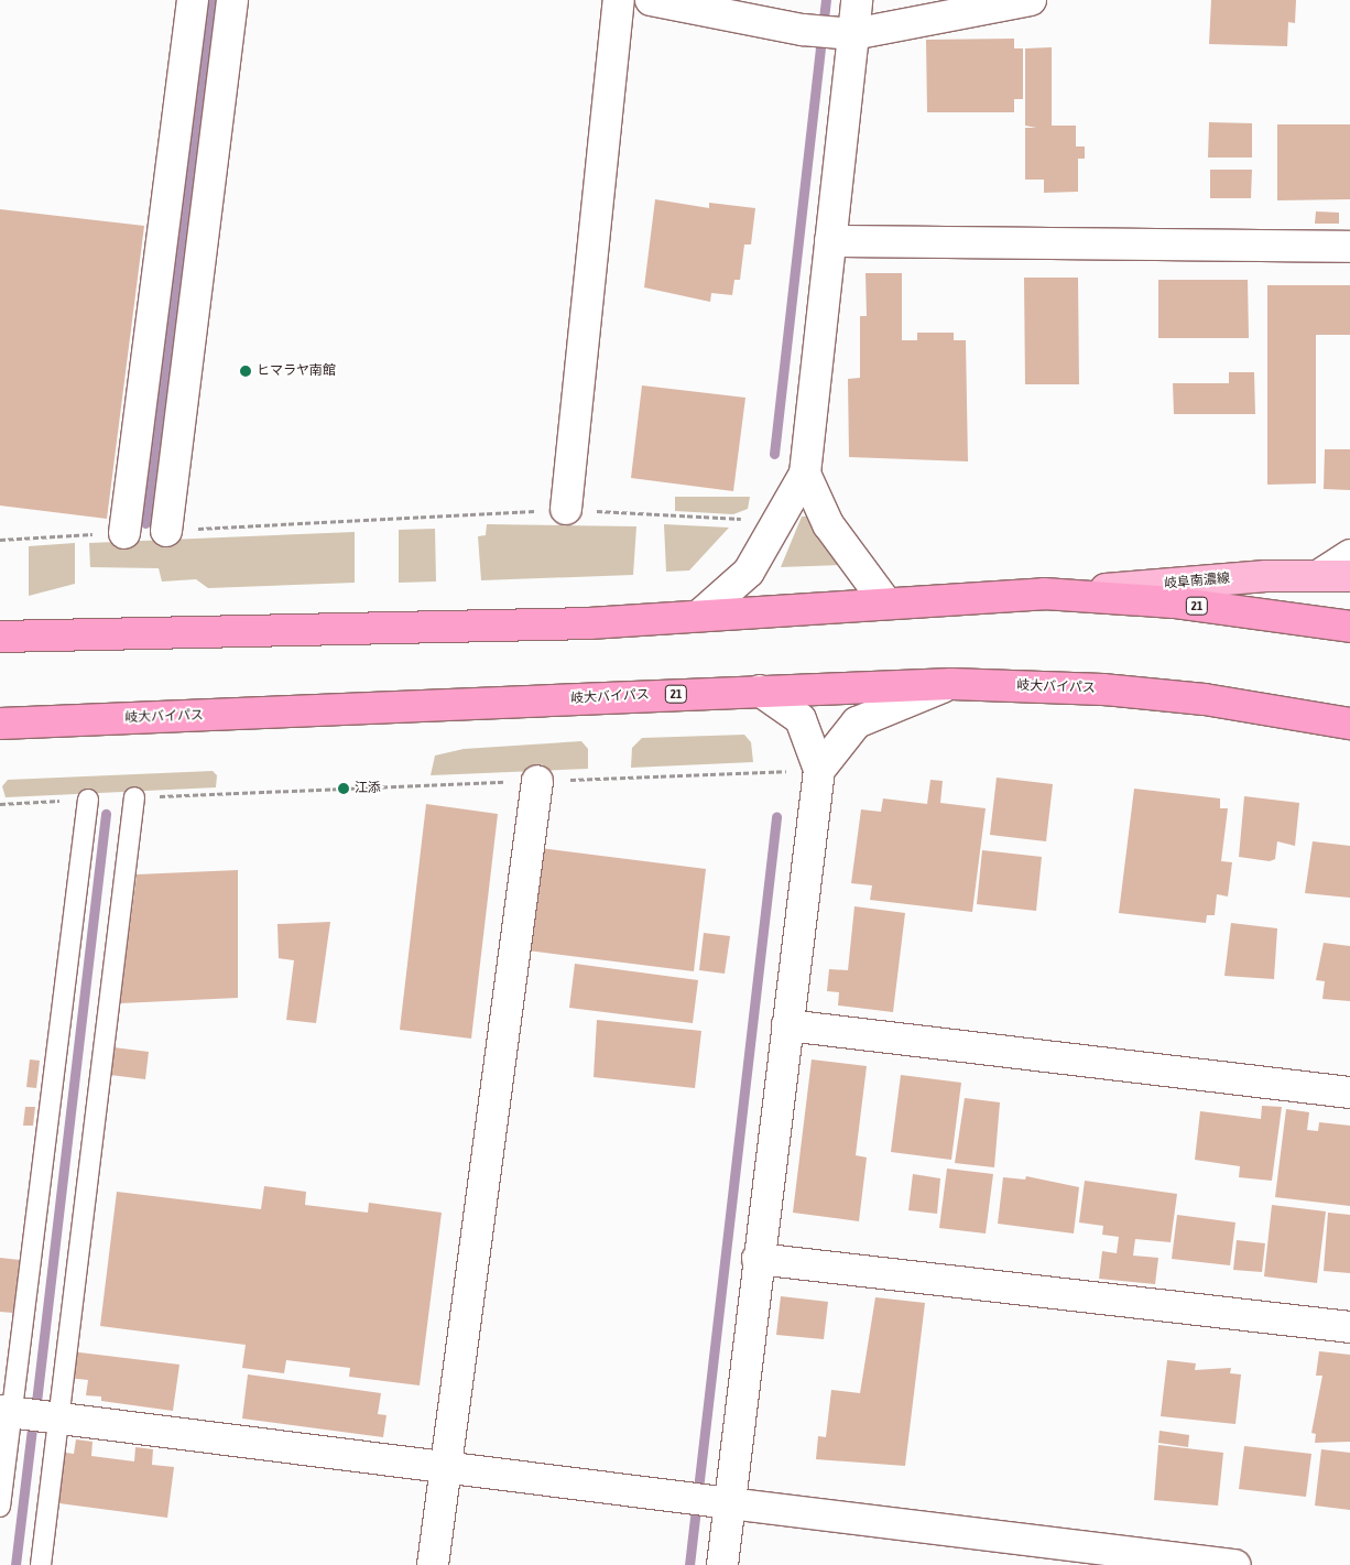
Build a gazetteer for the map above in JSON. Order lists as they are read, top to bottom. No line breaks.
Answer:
{"streets":{"highway":["21","岐大バイパス"],"main road":["岐阜南濃線"]},"crossings":[["岐阜南濃線","21"]],"places":["ヒマラヤ南館","江添"]}
